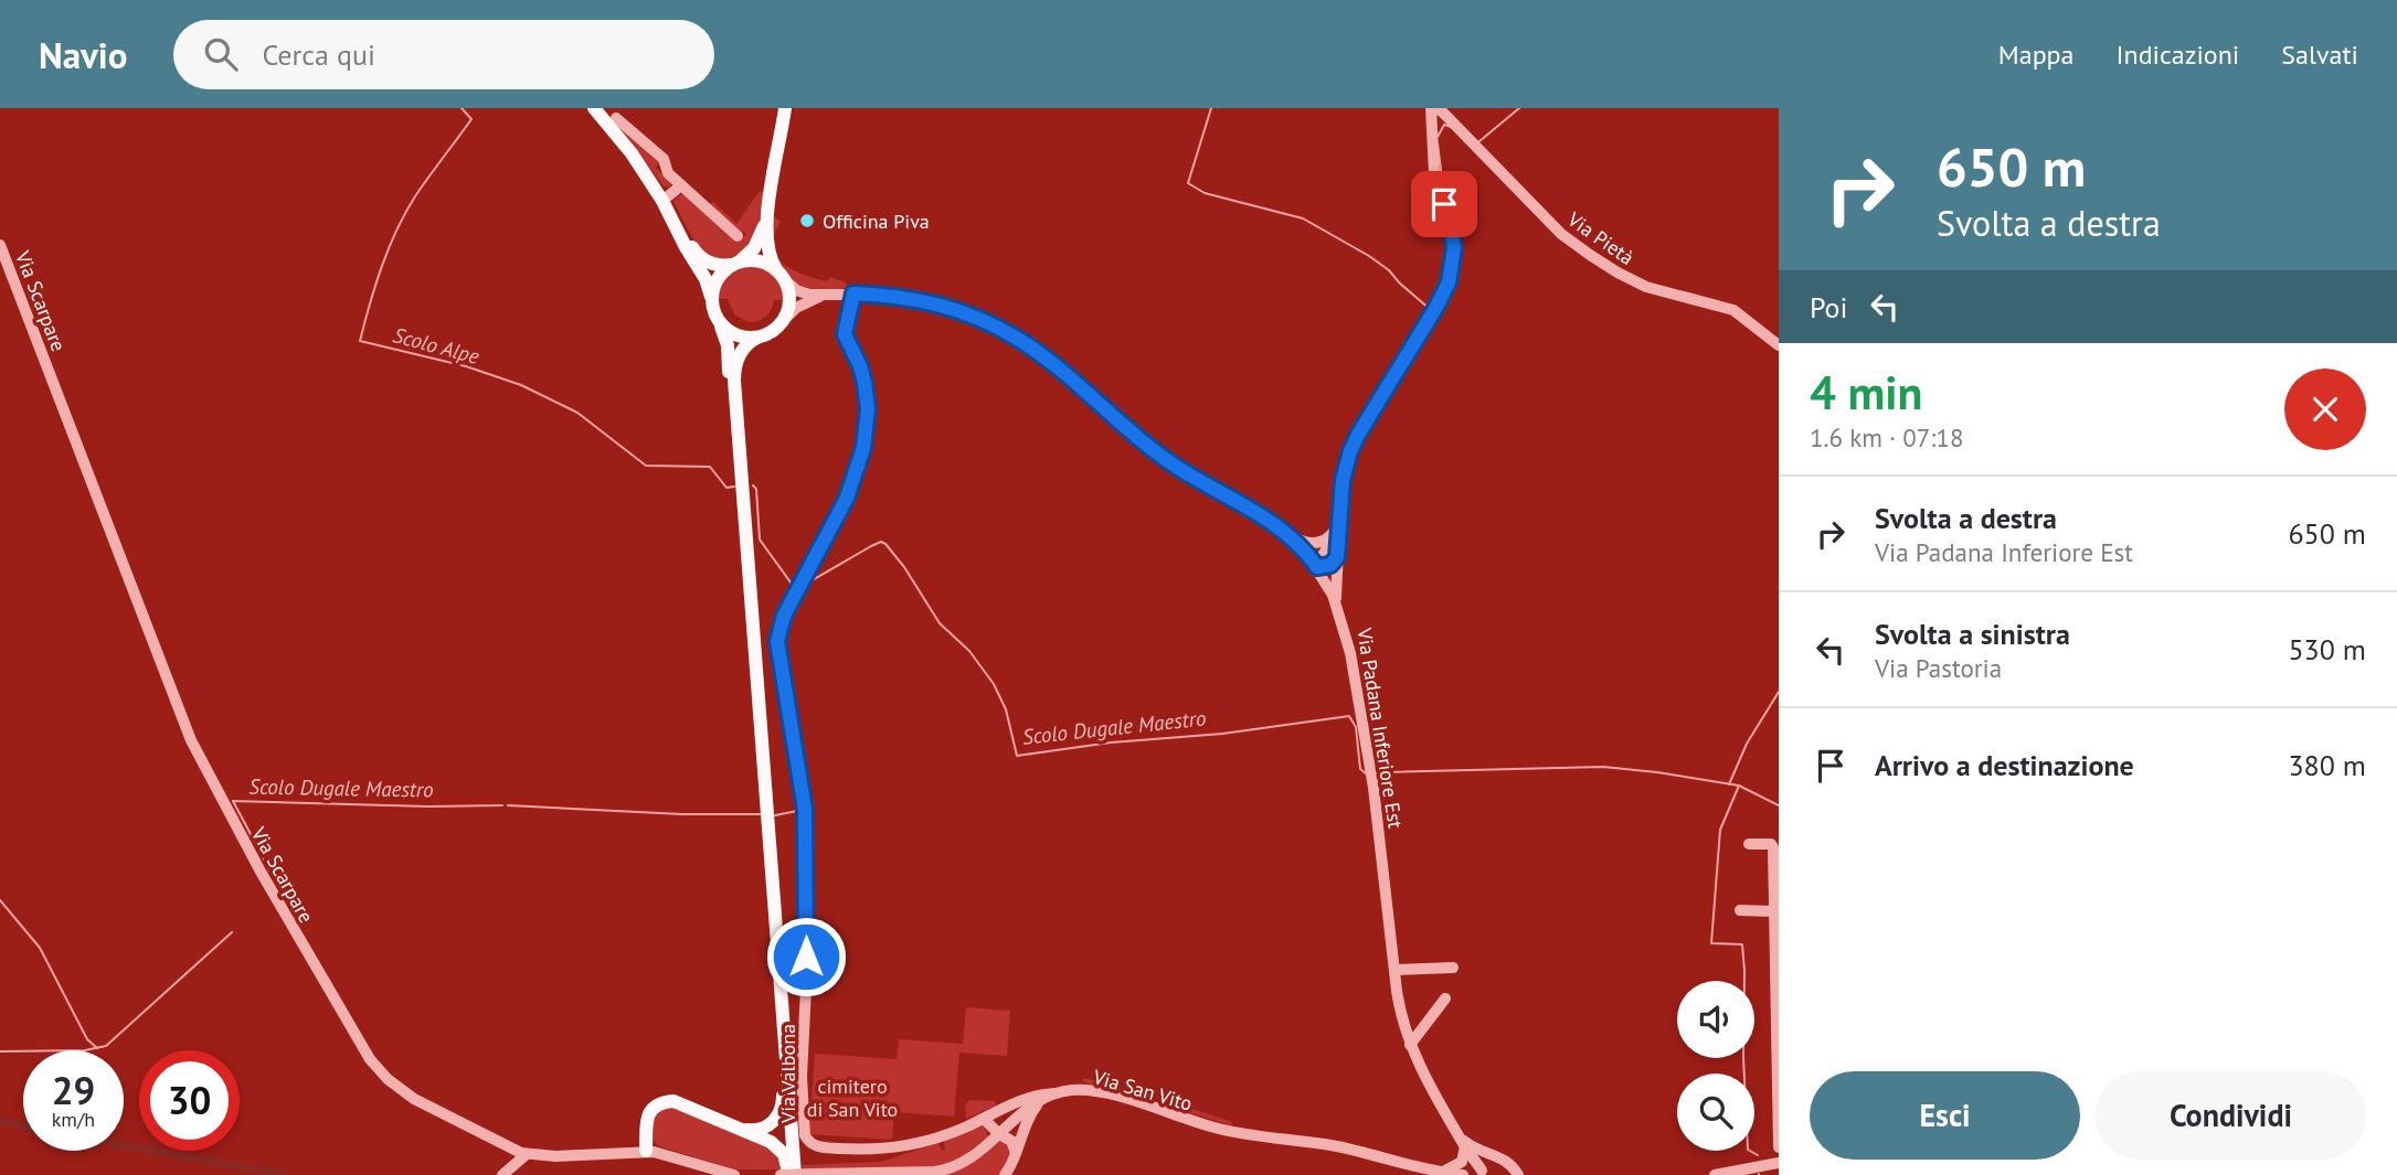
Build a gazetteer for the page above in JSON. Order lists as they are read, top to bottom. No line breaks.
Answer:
{"streets":{"street":["Via Pietà","Via Scarpare","Via Padana Inferiore Est","Via Valbona","Via San Vito"]},"crossings":[["Via Padana Inferiore Est","Via Valbona"],["Via Padana Inferiore Est","Via San Vito"],["Via Valbona","Via San Vito"]],"water":["Scolo Alpe","Scolo Dugale Maestro"],"parks":["cimitero di San Vito"],"places":["Officina Piva"],"page":{"header":"Navio","search":"Cerca qui","nav":["Mappa","Indicazioni","Salvati"],"turn":["650 m","Svolta a destra"],"then":"Poi","heading":["4 min","1.6 km · 07:18"],"list":[{"name":"Svolta a destra","note":"Via Padana Inferiore Est","value":"650 m"},{"name":"Svolta a sinistra","note":"Via Pastoria","value":"530 m"},{"name":"Arrivo a destinazione","value":"380 m"}],"speed":"29 km/h","limit":"30","buttons":["Esci","Condividi"]}}
